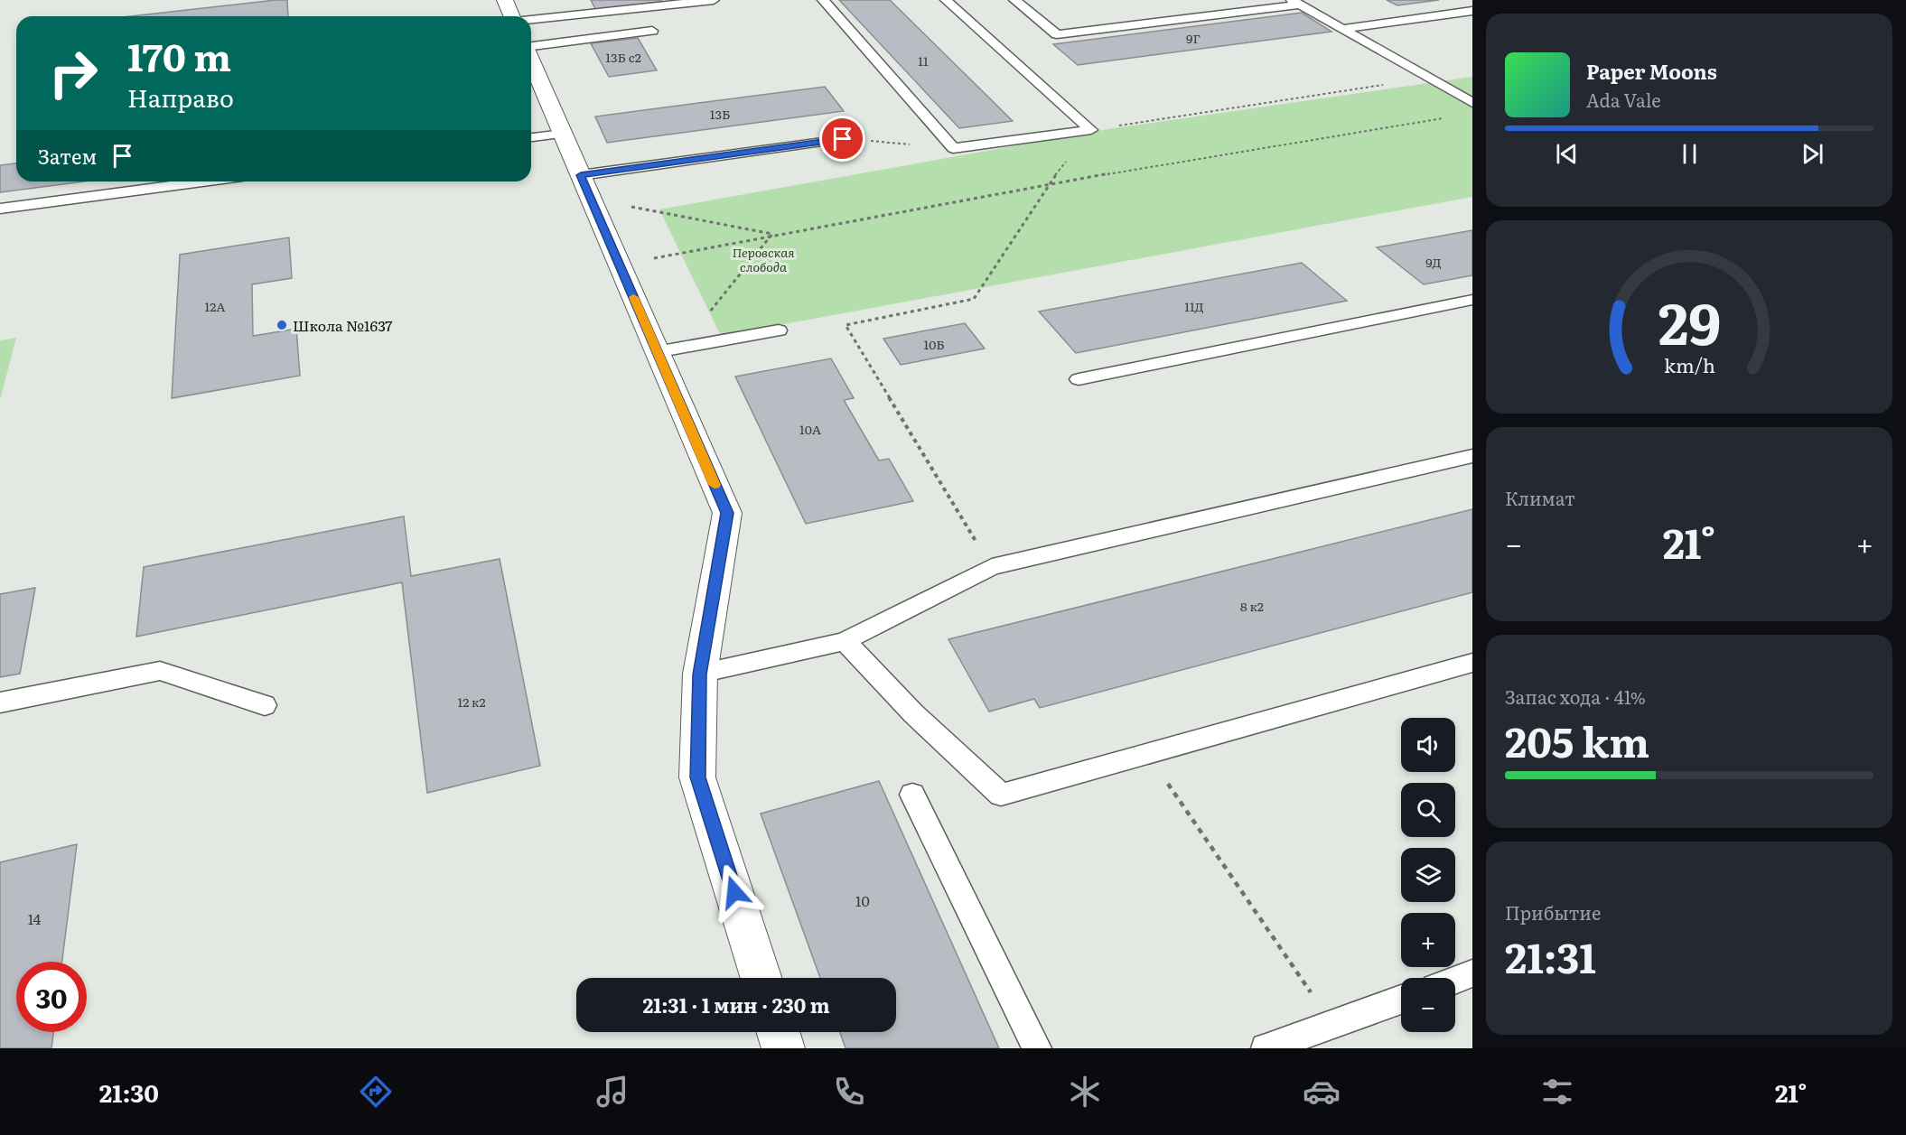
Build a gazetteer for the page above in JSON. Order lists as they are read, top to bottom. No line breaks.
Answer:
{"parks":["Перовская слобода"],"places":["Школа №1637"],"house_numbers":["9Г","13Б с2","11","13Б","9Д","12А","11Д","10Б","10А","8 к2","12 к2","10","14"],"page":{"turn":["170 m","Направо"],"song":["Paper Moons","Ada Vale"],"then":"Затем","tile":["Климат",["Запас хода · 41%","205 km"],["Прибытие","21:31"]],"heat":["−","21°","+"],"map_buttons":["+","−"],"limit":"30","trip":"21:31 · 1 мин · 230 m","tabs":["21:30","21°"],"gauge":["29","km/h"]}}
